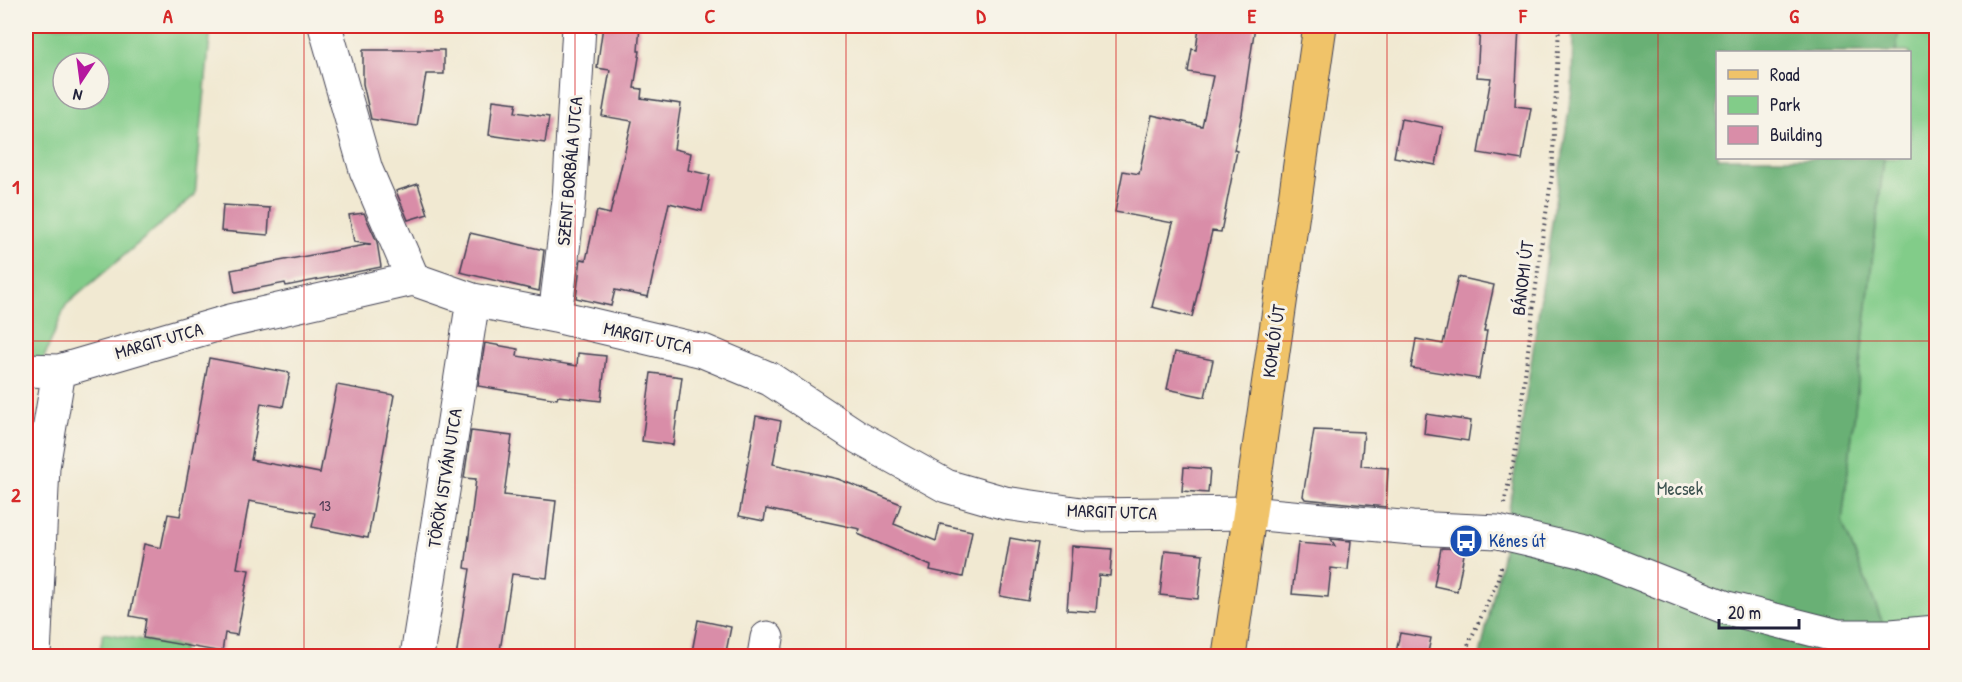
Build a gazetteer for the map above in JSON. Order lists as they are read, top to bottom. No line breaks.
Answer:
{"streets":{"main road":["KOMLÓI ÚT"],"street":["SZENT BORBÁLA UTCA","MARGIT UTCA","TÖRÖK ISTVÁN UTCA"],"path":["BÁNOMI ÚT"]},"crossings":[["SZENT BORBÁLA UTCA","MARGIT UTCA"],["MARGIT UTCA","KOMLÓI ÚT"],["MARGIT UTCA","TÖRÖK ISTVÁN UTCA"]],"parks":["Mecsek"],"places":{"bus stop":["Kénes út"]},"house_numbers":["13"],"legend":["Road","Park","Building"],"scale_bar":"20 m","north":"bottom","grid":{"columns":["A","B","C","D","E","F","G"],"rows":["1","2"]}}
